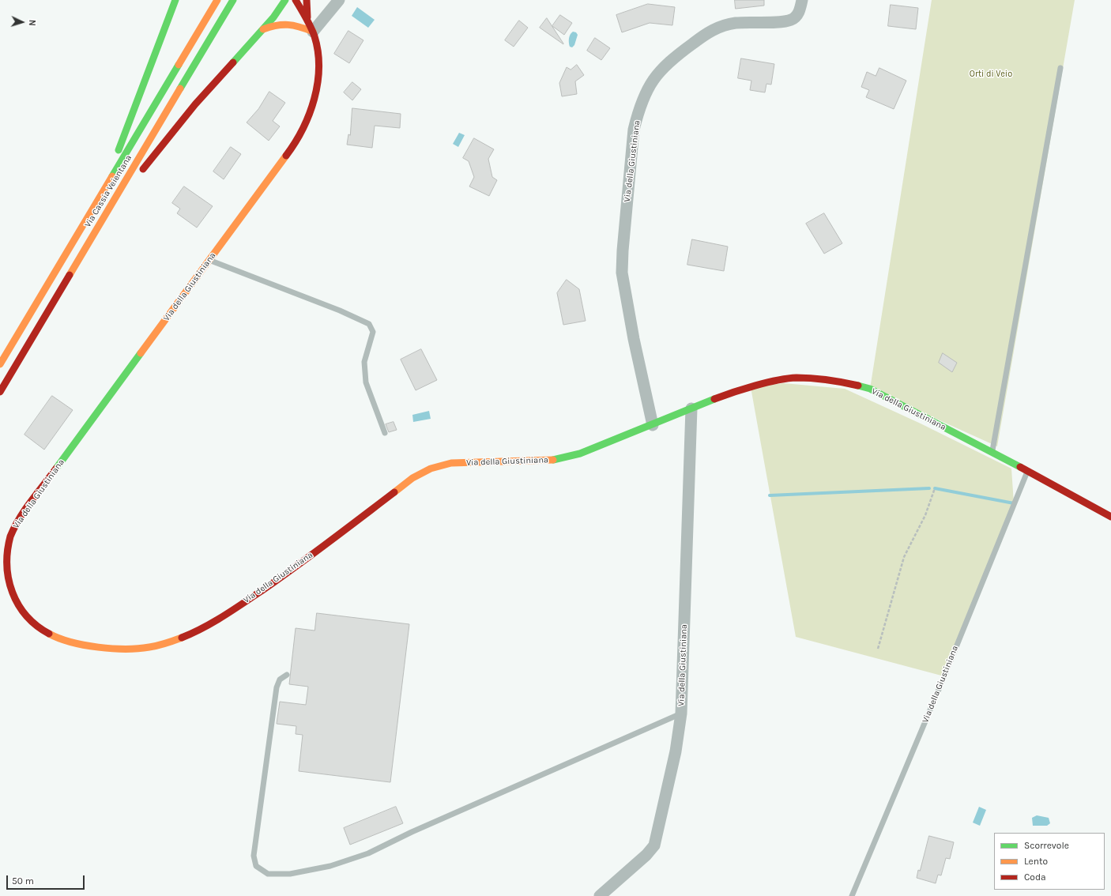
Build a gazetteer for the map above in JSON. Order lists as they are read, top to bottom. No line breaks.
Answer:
{"streets":{"main road":["Via della Giustiniana","Via Cassia Veientana"]},"parks":["Orti di Veio"],"legend":["Scorrevole","Lento","Coda"],"scale_bar":"50 m","north":"right"}
